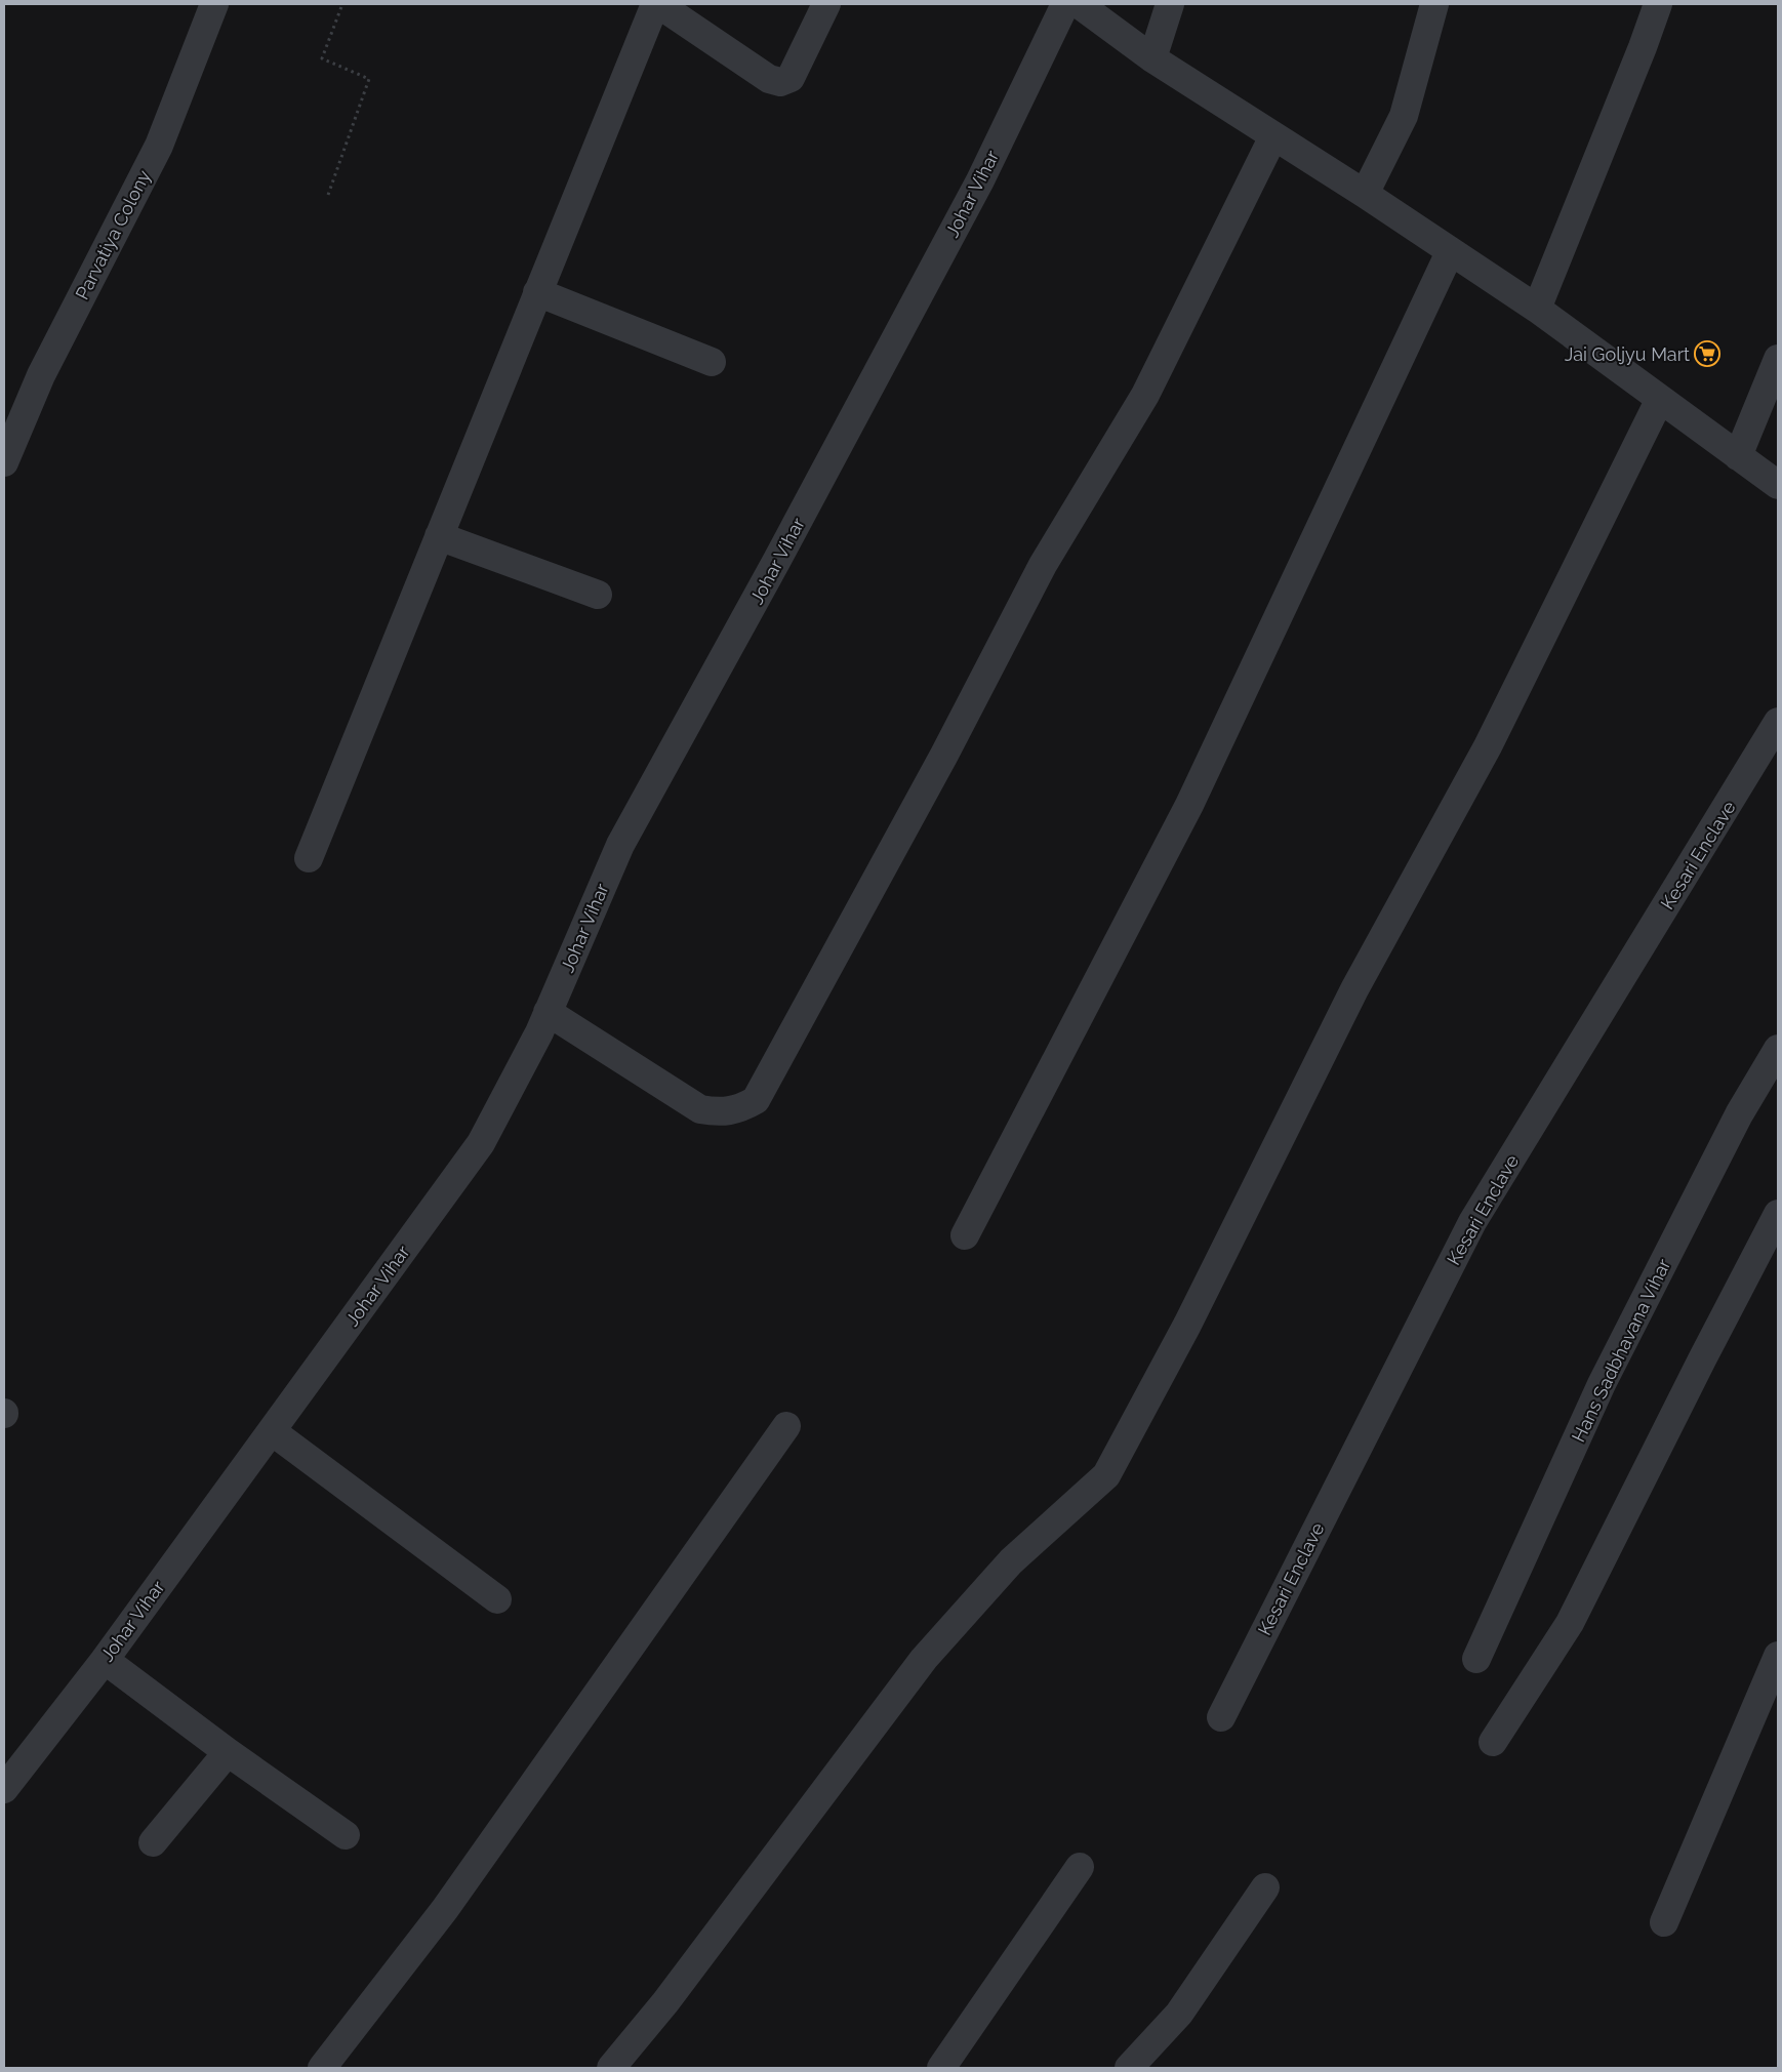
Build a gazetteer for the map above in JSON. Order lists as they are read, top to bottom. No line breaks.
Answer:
{"streets":{"street":["Johar Vihar","Parvatiya Colony","Kesari Enclave","Hans Sadbhavana Vihar"]},"places":{"supermarket":["Jai Goljyu Mart"]}}
